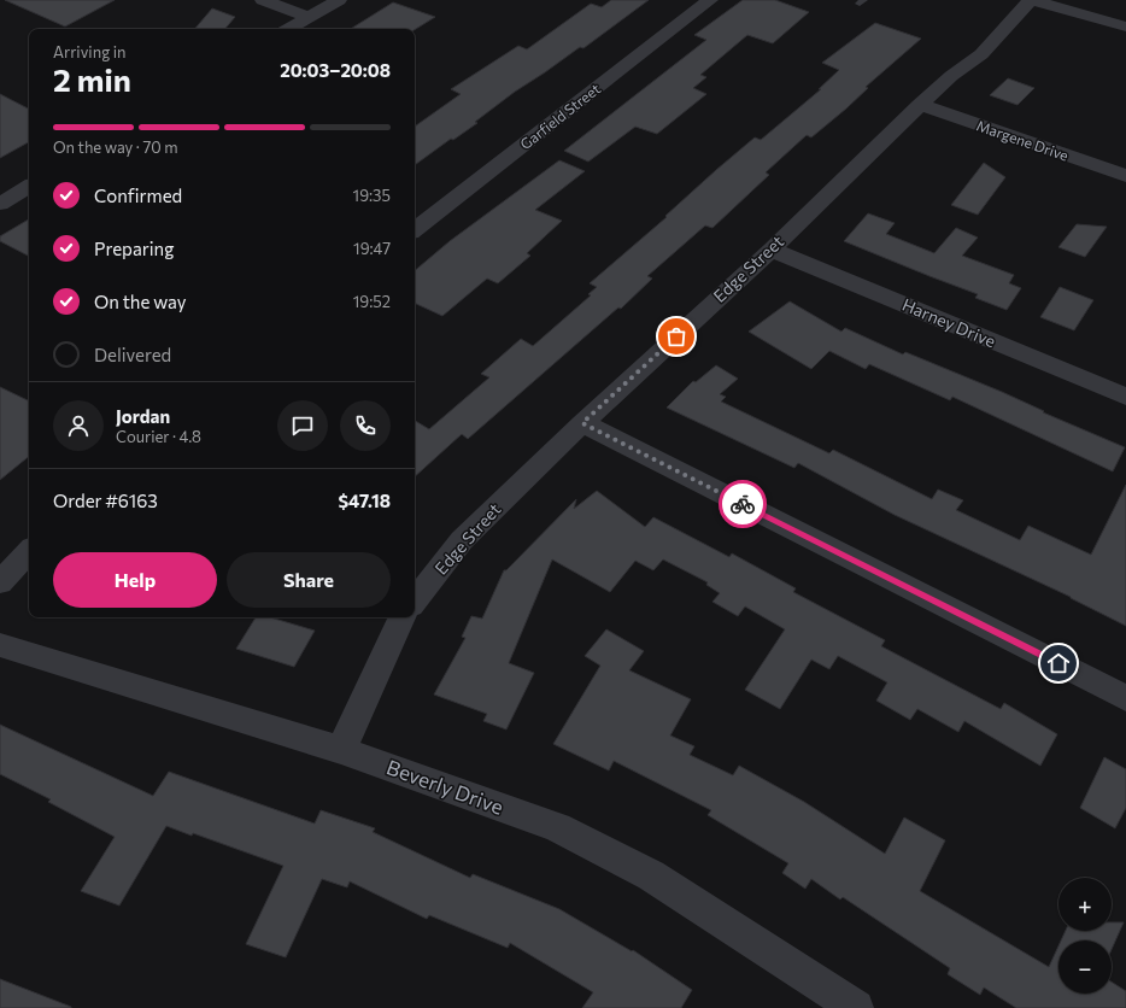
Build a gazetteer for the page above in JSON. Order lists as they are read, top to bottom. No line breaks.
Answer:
{"streets":{"street":["Garfield Street","Margene Drive","Edge Street","Harney Drive","Beverly Drive"]},"crossings":[["Margene Drive","Edge Street"],["Edge Street","Harney Drive"]],"page":{"heading":["2 min","Arriving in","20:03–20:08"],"panel":["Jordan","Courier · 4.8","Order #6163","$47.18"],"bar":"On the way · 70 m","list":[["Confirmed","19:35"],["Preparing","19:47"],["On the way","19:52"],"Delivered"],"buttons":["Help","Share"],"map_buttons":["+","−"]}}
